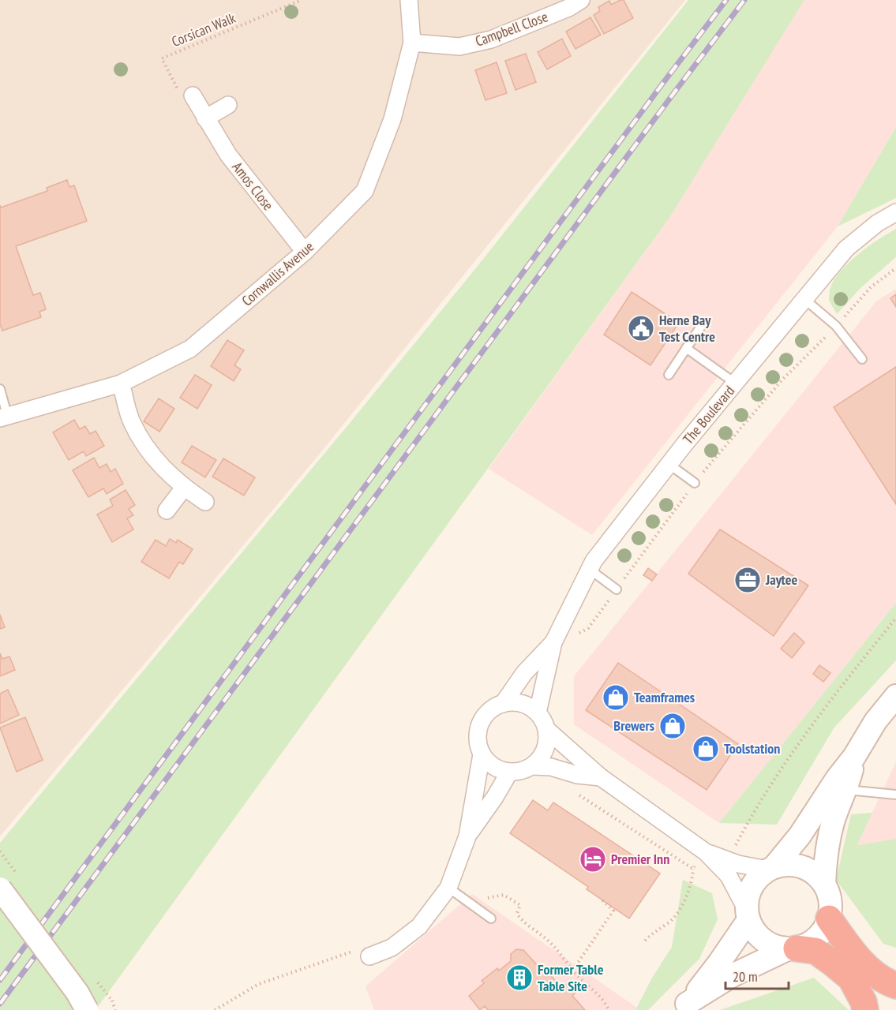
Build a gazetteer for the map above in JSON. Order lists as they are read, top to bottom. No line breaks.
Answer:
{"streets":{"street":["Campbell Close","Amos Close","Cornwallis Avenue","The Boulevard"],"path":["Corsican Walk"]},"crossings":[["Campbell Close","Cornwallis Avenue"],["Corsican Walk","Amos Close"],["Amos Close","Cornwallis Avenue"]],"places":{"public building":["Herne Bay Test Centre"],"office":["Jaytee"],"shop":["Teamframes","Brewers","Toolstation"],"hotel":["Premier Inn"],"building":["Former Table Table Site"]},"scale_bar":"20 m"}
